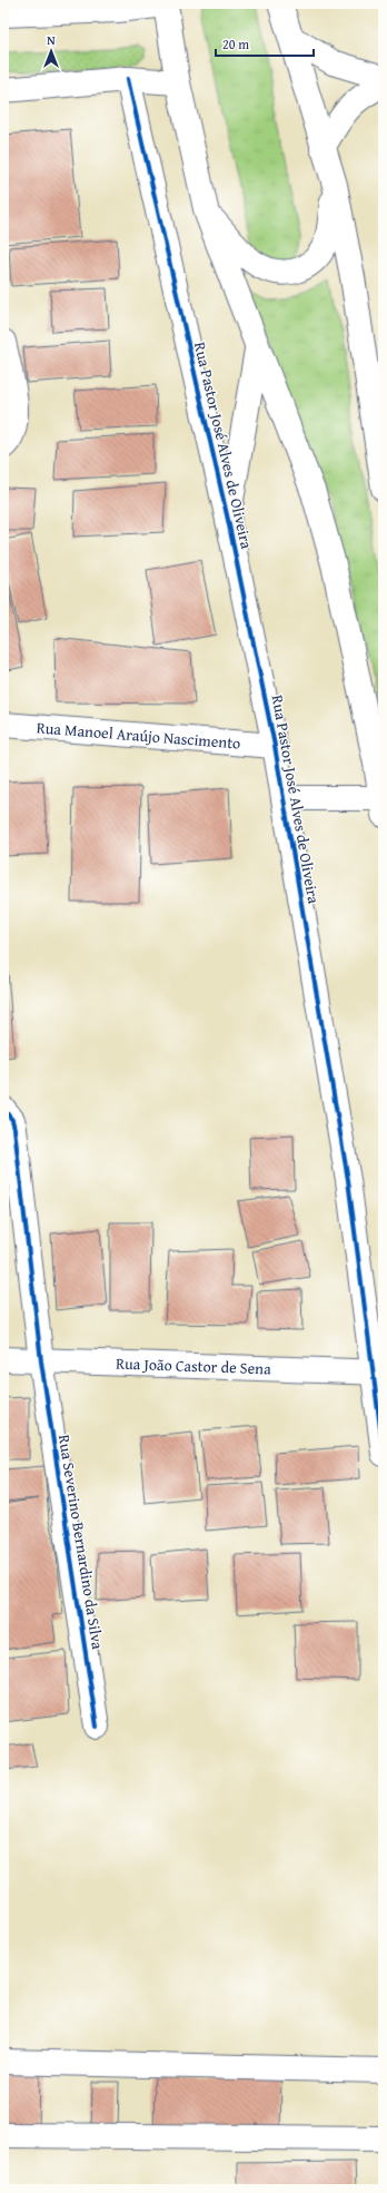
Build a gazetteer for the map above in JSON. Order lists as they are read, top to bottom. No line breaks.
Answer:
{"streets":{"main road":["Rua Pastor José Alves de Oliveira","Rua Manoel Araújo Nascimento","Rua João Castor de Sena","Rua Severino Bernardino da Silva"]},"crossings":[["Rua Pastor José Alves de Oliveira","Rua Manoel Araújo Nascimento"],["Rua Pastor José Alves de Oliveira","Rua João Castor de Sena"],["Rua João Castor de Sena","Rua Severino Bernardino da Silva"]],"scale_bar":"20 m","north":"top"}
